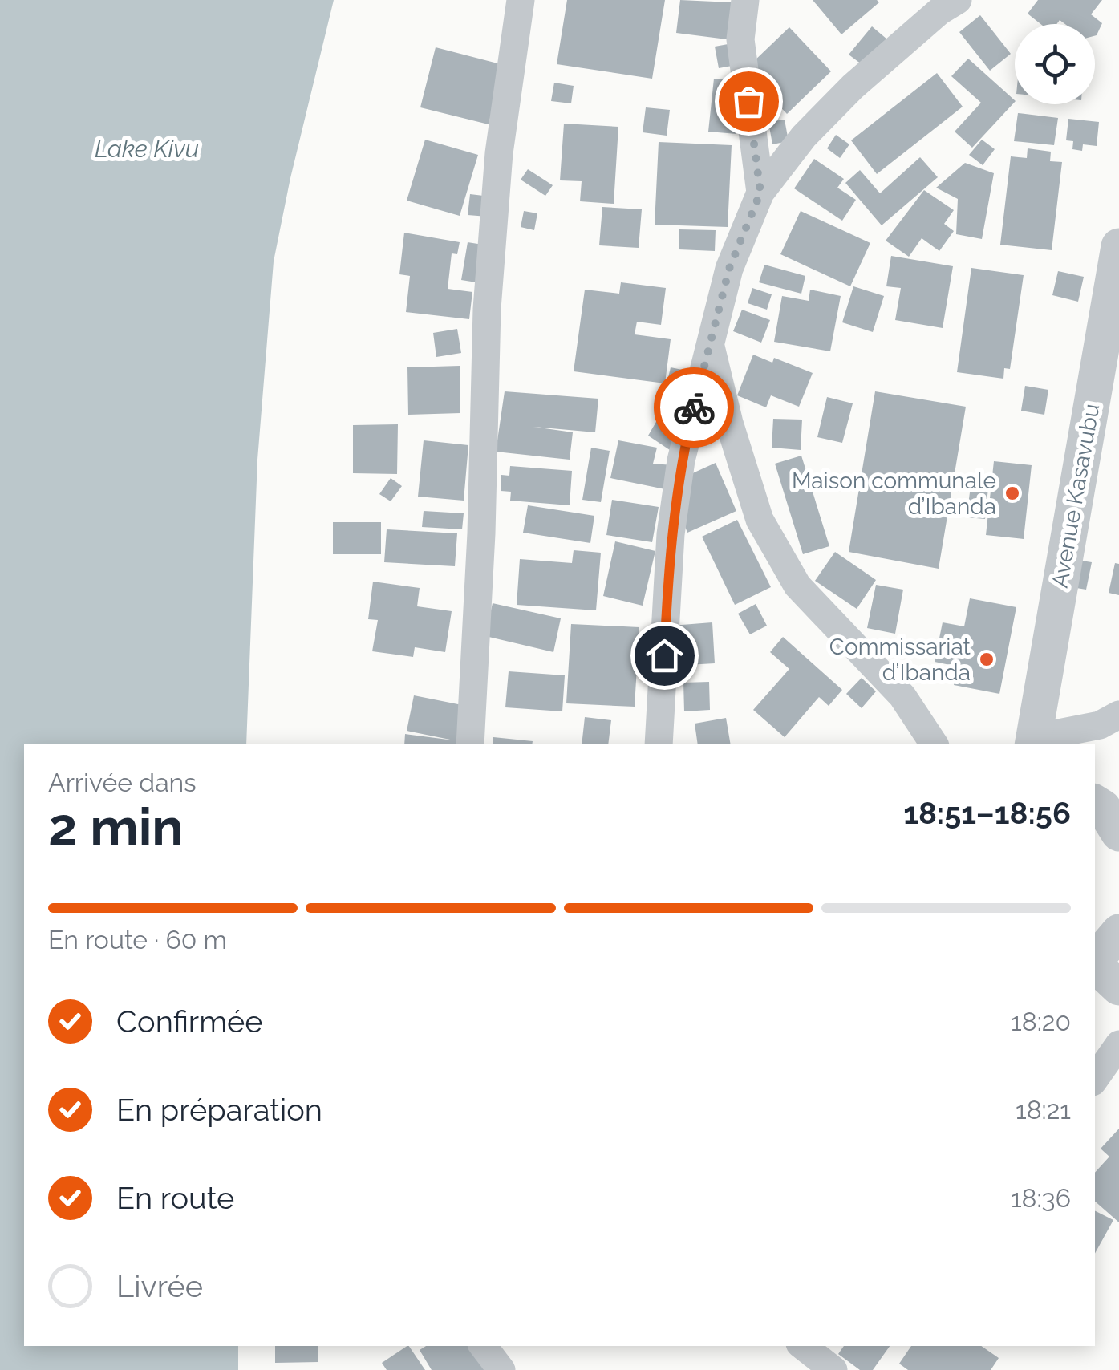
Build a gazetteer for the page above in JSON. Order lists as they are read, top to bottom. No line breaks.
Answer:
{"streets":{"street":["Avenue Kasavubu"]},"water":["Lake Kivu"],"places":["Maison communale d’Ibanda","Commissariat d’Ibanda"],"page":{"heading":["2 min","Arrivée dans","18:51–18:56"],"bar":"En route · 60 m","list":[["Confirmée","18:20"],["En préparation","18:21"],["En route","18:36"],"Livrée"]}}
